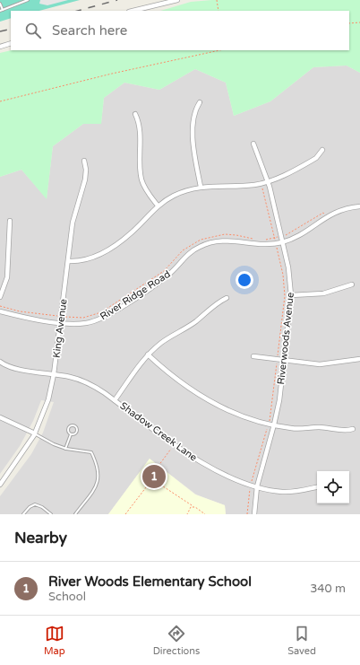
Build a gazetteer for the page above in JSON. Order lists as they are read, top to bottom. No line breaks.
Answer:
{"streets":{"street":["River Ridge Road","King Avenue","Riverwoods Avenue","Shadow Creek Lane"]},"crossings":[["River Ridge Road","King Avenue"],["River Ridge Road","Riverwoods Avenue"],["King Avenue","Shadow Creek Lane"],["Riverwoods Avenue","Shadow Creek Lane"]],"page":{"search":"Search here","pins":"1","heading":"Nearby","list":[{"mark":"1","name":"River Woods Elementary School","note":"School","value":"340 m"}],"nav":["Map","Directions","Saved"]}}
